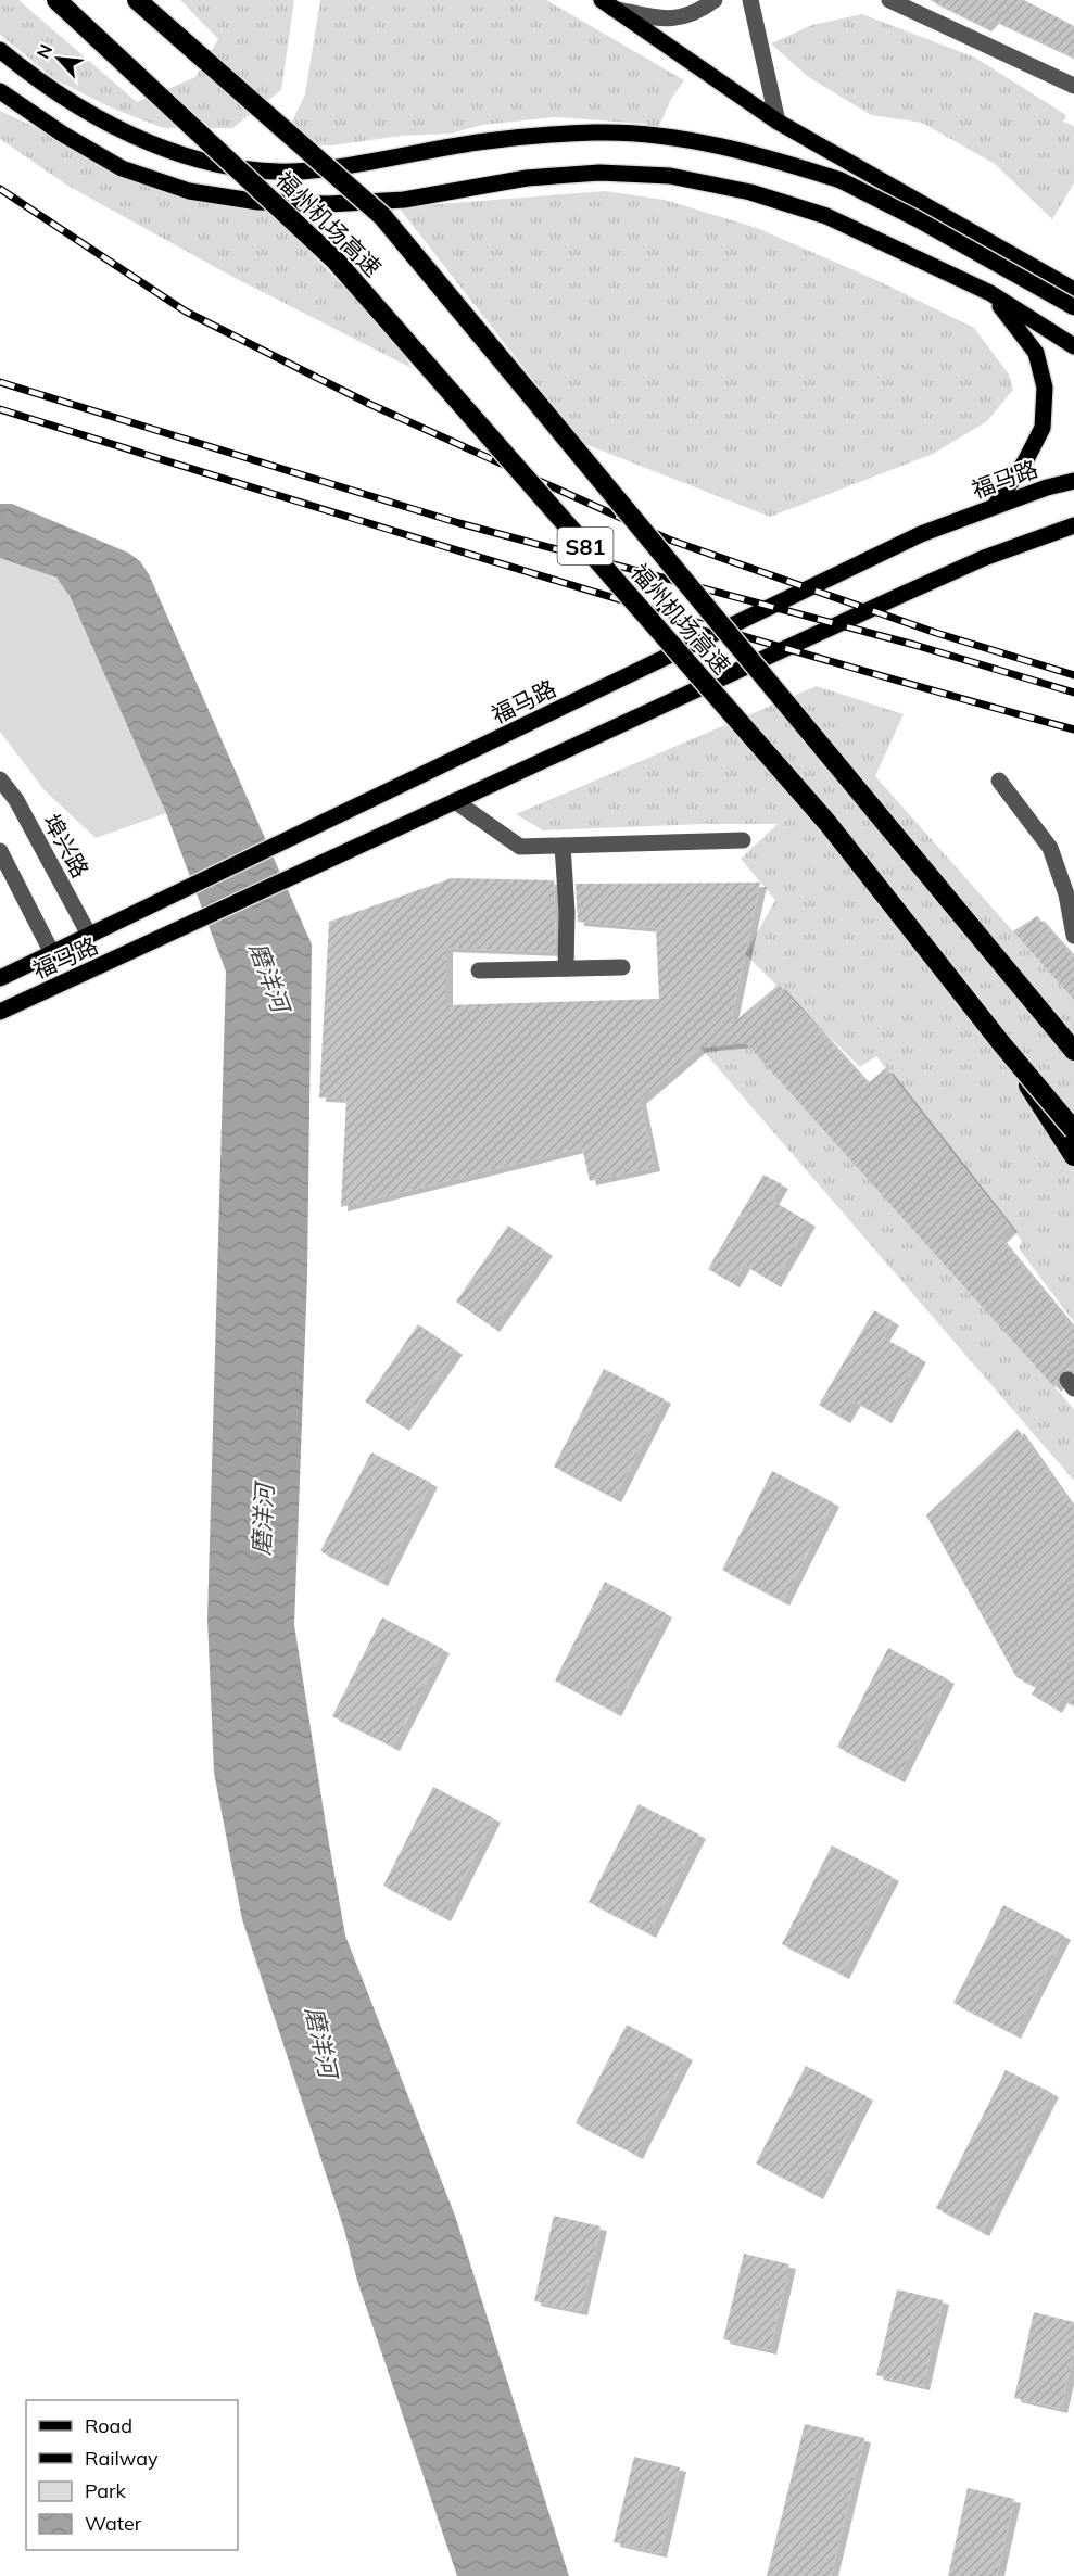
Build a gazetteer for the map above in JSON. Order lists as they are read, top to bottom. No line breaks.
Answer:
{"streets":{"highway":["福州机场高速","S81"],"main road":["福马路"],"street":["埠兴路"]},"crossings":[["福马路","埠兴路"]],"water":["磨洋河"],"legend":["Road","Railway","Park","Water"],"north":"top left"}
